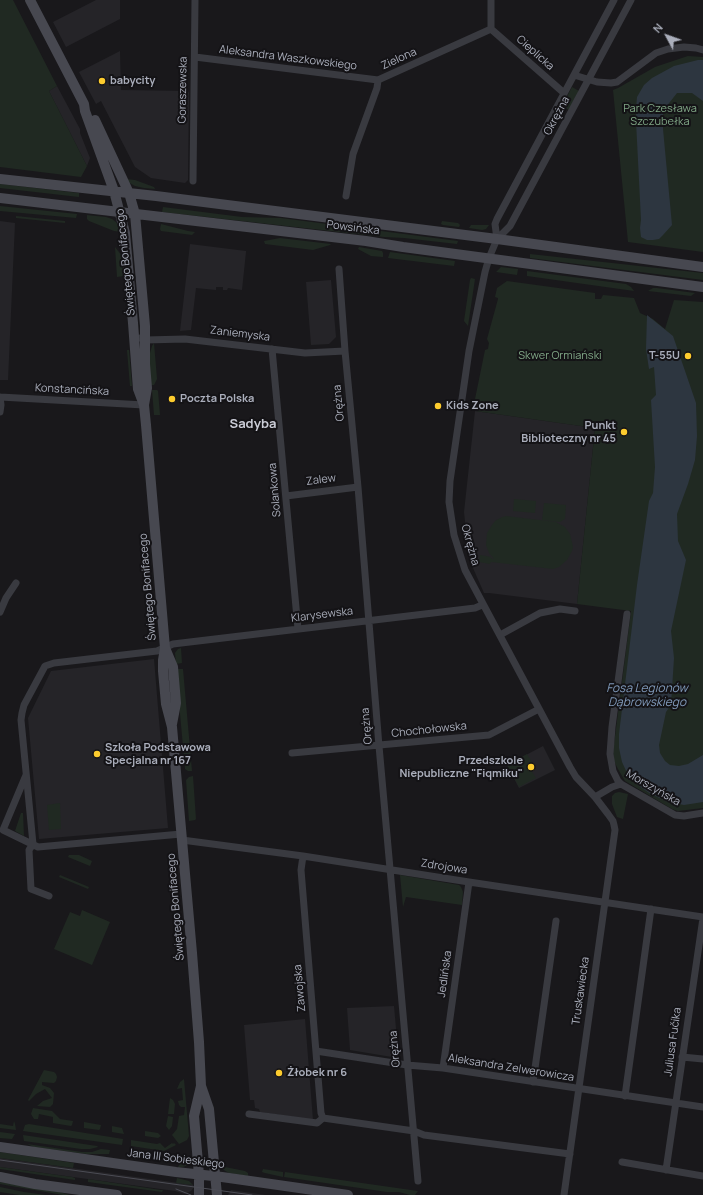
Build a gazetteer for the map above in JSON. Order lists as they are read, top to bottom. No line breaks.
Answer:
{"streets":{"main road":["Powsińska","Świętego Bonifacego","Jana III Sobieskiego"],"street":["Cieplicka","Aleksandra Waszkowskiego","Zielona","Goraszewska","Okrężna","Zaniemyska","Konstancińska","Orężna","Zalew","Solankowa","Klarysewska","Chochołowska","Morszyńska","Zdrojowa","Jedlińska","Zawojska","Truskawiecka","Juliusa Fučíka","Aleksandra Zelwerowicza"]},"crossings":[["Cieplicka","Zielona"],["Cieplicka","Okrężna"],["Aleksandra Waszkowskiego","Zielona"],["Aleksandra Waszkowskiego","Goraszewska"],["Okrężna","Powsińska"],["Okrężna","Klarysewska"],["Okrężna","Chochołowska"],["Okrężna","Truskawiecka"],["Powsińska","Świętego Bonifacego"],["Świętego Bonifacego","Zaniemyska"],["Świętego Bonifacego","Konstancińska"],["Świętego Bonifacego","Klarysewska"],["Świętego Bonifacego","Zdrojowa"],["Świętego Bonifacego","Jana III Sobieskiego"],["Zaniemyska","Orężna"],["Zaniemyska","Solankowa"],["Orężna","Zalew"],["Orężna","Klarysewska"],["Orężna","Chochołowska"],["Orężna","Zdrojowa"],["Orężna","Aleksandra Zelwerowicza"],["Zalew","Solankowa"],["Solankowa","Klarysewska"],["Klarysewska","Zdrojowa"],["Zdrojowa","Jedlińska"],["Zdrojowa","Zawojska"],["Zdrojowa","Truskawiecka"],["Zdrojowa","Juliusa Fučíka"],["Jedlińska","Aleksandra Zelwerowicza"],["Zawojska","Aleksandra Zelwerowicza"],["Truskawiecka","Aleksandra Zelwerowicza"],["Juliusa Fučíka","Aleksandra Zelwerowicza"]],"districts":["Sadyba"],"water":["Fosa Legionów Dąbrowskiego"],"parks":["Park Czesława Szczubełka","Skwer Ormiański"],"places":["babycity","T-55U","Poczta Polska","Kids Zone","Punkt Biblioteczny nr 45","Szkoła Podstawowa Specjalna nr 167","Przedszkole Niepubliczne \"Fiqmiku\"","Żłobek nr 6"],"north":"top left"}
